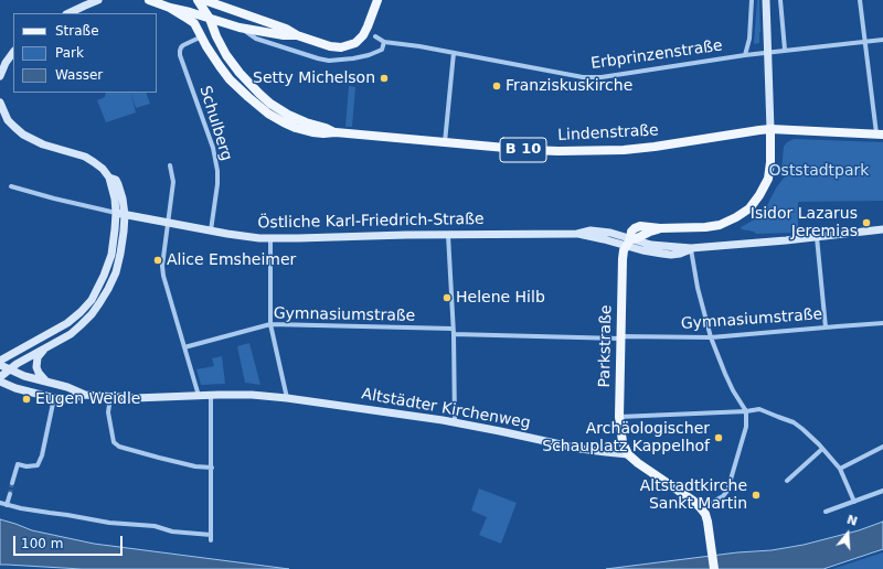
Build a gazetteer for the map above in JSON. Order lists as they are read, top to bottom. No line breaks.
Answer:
{"streets":{"main road":["Lindenstraße","B 10","Östliche Karl-Friedrich-Straße","Parkstraße","Altstädter Kirchenweg"],"street":["Erbprinzenstraße","Schulberg","Gymnasiumstraße"]},"crossings":[["Schulberg","Lindenstraße"],["Schulberg","Östliche Karl-Friedrich-Straße"],["Lindenstraße","B 10"],["Östliche Karl-Friedrich-Straße","Parkstraße"],["Gymnasiumstraße","Parkstraße"],["Parkstraße","Altstädter Kirchenweg"]],"parks":["Oststadtpark"],"places":["Setty Michelson","Franziskuskirche","Isidor Lazarus Jeremias","Alice Emsheimer","Helene Hilb","Eugen Weidle","Archäologischer Schauplatz Kappelhof","Altstadtkirche Sankt Martin"],"legend":["Straße","Park","Wasser"],"scale_bar":"100 m","north":"top"}
